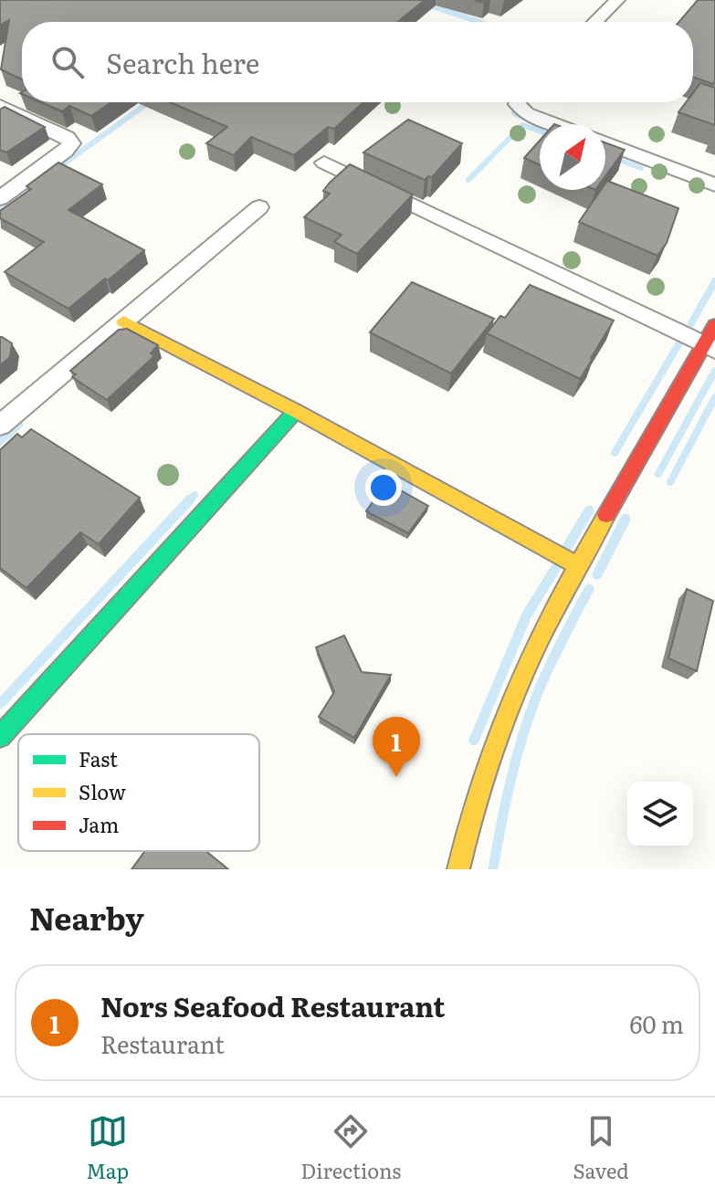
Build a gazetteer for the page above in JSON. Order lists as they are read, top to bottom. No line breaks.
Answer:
{"legend":["Fast","Slow","Jam"],"north":"top right","page":{"search":"Search here","pins":"1","heading":"Nearby","list":[{"mark":"1","name":"Nors Seafood Restaurant","note":"Restaurant","value":"60 m"}],"nav":["Map","Directions","Saved"]}}
